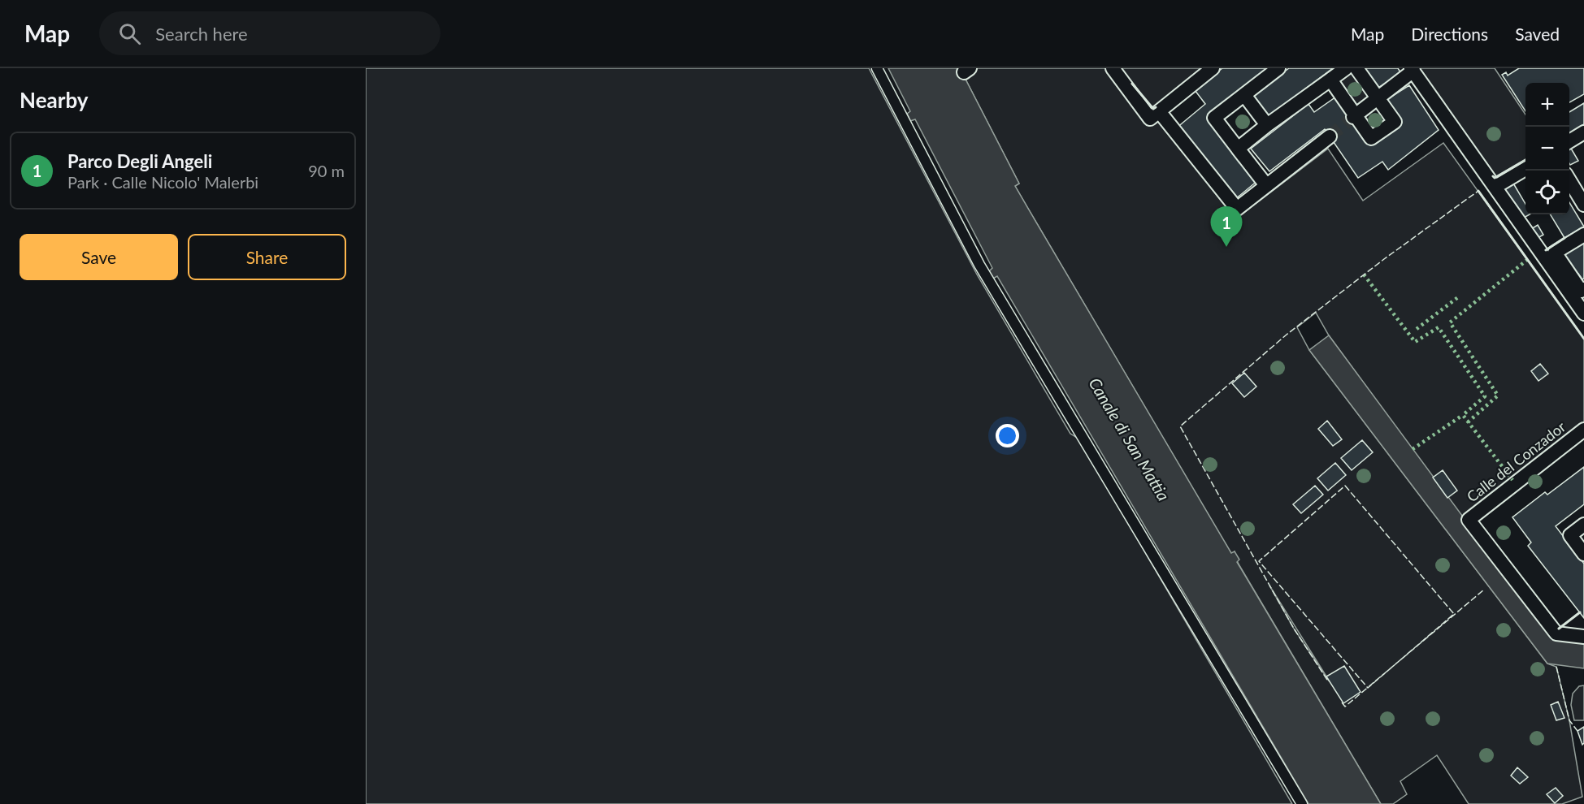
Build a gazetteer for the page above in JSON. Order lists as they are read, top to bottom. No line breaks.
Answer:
{"streets":{"street":["Calle del Conzador"]},"water":["Canale di San Mattia"],"page":{"header":"Map","search":"Search here","nav":["Map","Directions","Saved"],"heading":"Nearby","map_buttons":["+","−"],"list":[{"mark":"1","name":"Parco Degli Angeli","note":"Park · Calle Nicolo' Malerbi","value":"90 m"}],"pins":"1","buttons":["Save","Share"]}}
